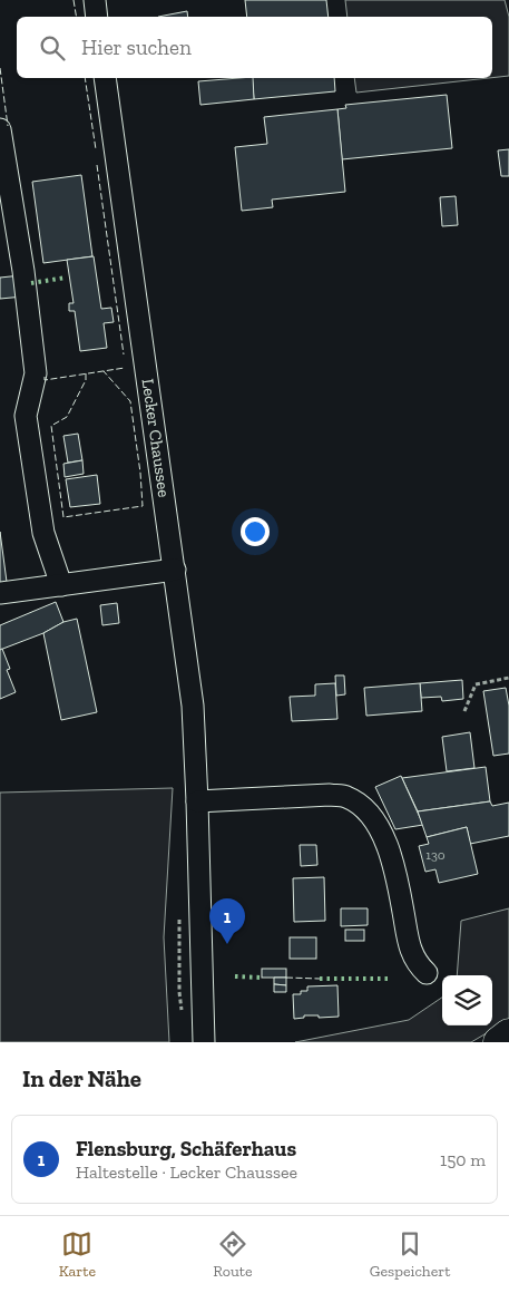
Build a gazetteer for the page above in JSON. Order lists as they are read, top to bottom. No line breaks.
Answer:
{"streets":{"street":["Lecker Chaussee"]},"house_numbers":["130"],"page":{"search":"Hier suchen","pins":"1","heading":"In der Nähe","list":[{"mark":"1","name":"Flensburg, Schäferhaus","note":"Haltestelle · Lecker Chaussee","value":"150 m"}],"nav":["Karte","Route","Gespeichert"]}}
